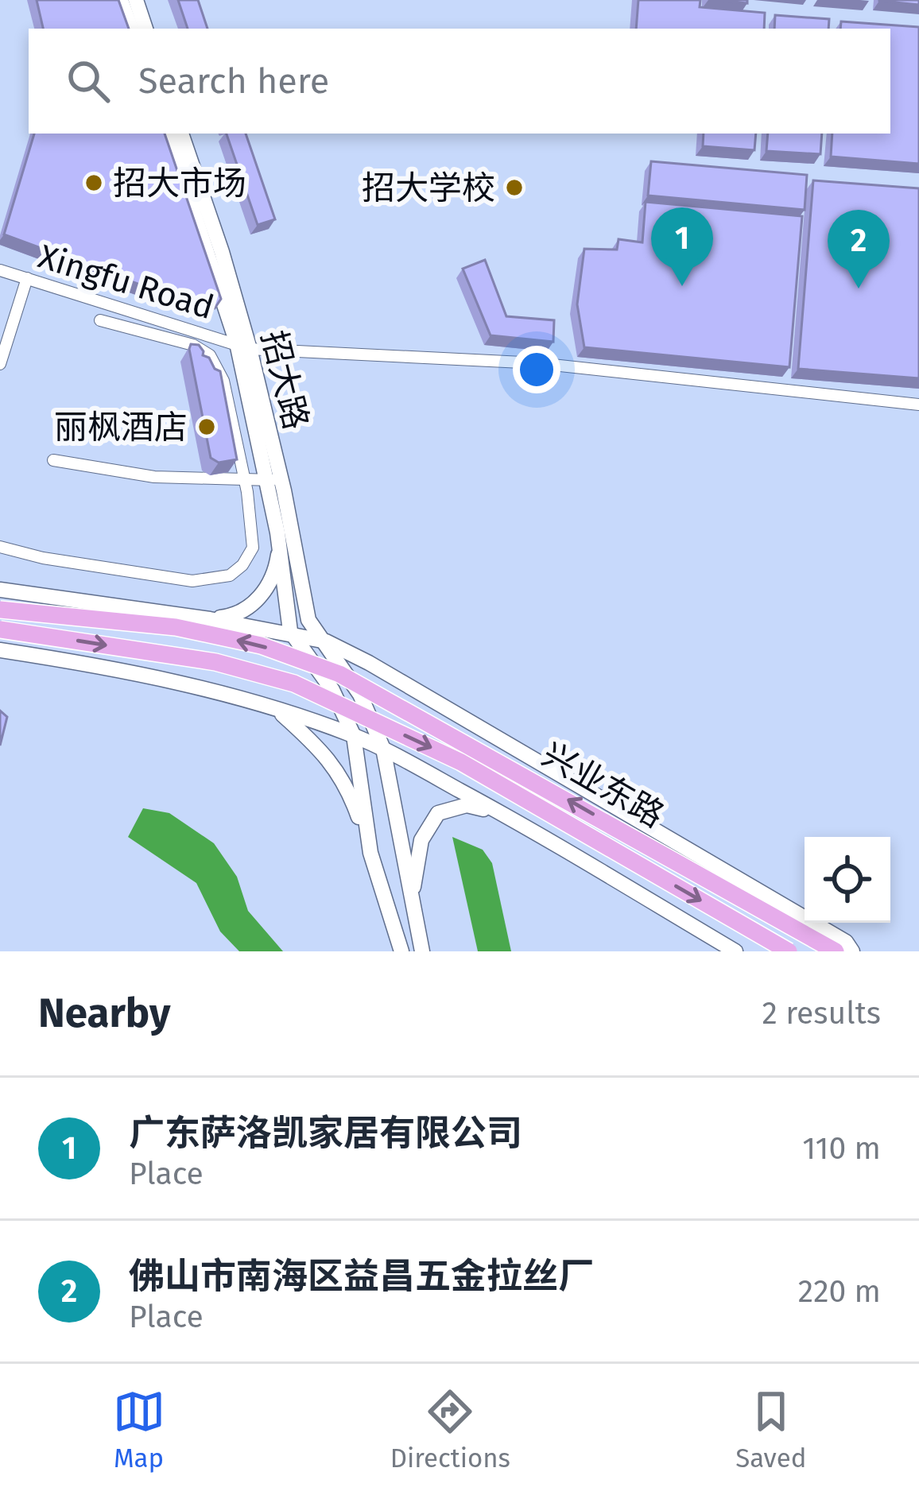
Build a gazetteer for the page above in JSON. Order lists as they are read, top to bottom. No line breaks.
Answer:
{"streets":{"main road":["招大路"],"street":["Xingfu Road"]},"crossings":[["Xingfu Road","招大路"]],"places":["招大市场","招大学校","丽枫酒店"],"page":{"search":"Search here","pins":["1","2"],"heading":["Nearby","2 results"],"list":[{"mark":"1","name":"广东萨洛凯家居有限公司","note":"Place","value":"110 m"},{"mark":"2","name":"佛山市南海区益昌五金拉丝厂","note":"Place","value":"220 m"}],"nav":["Map","Directions","Saved"]}}
